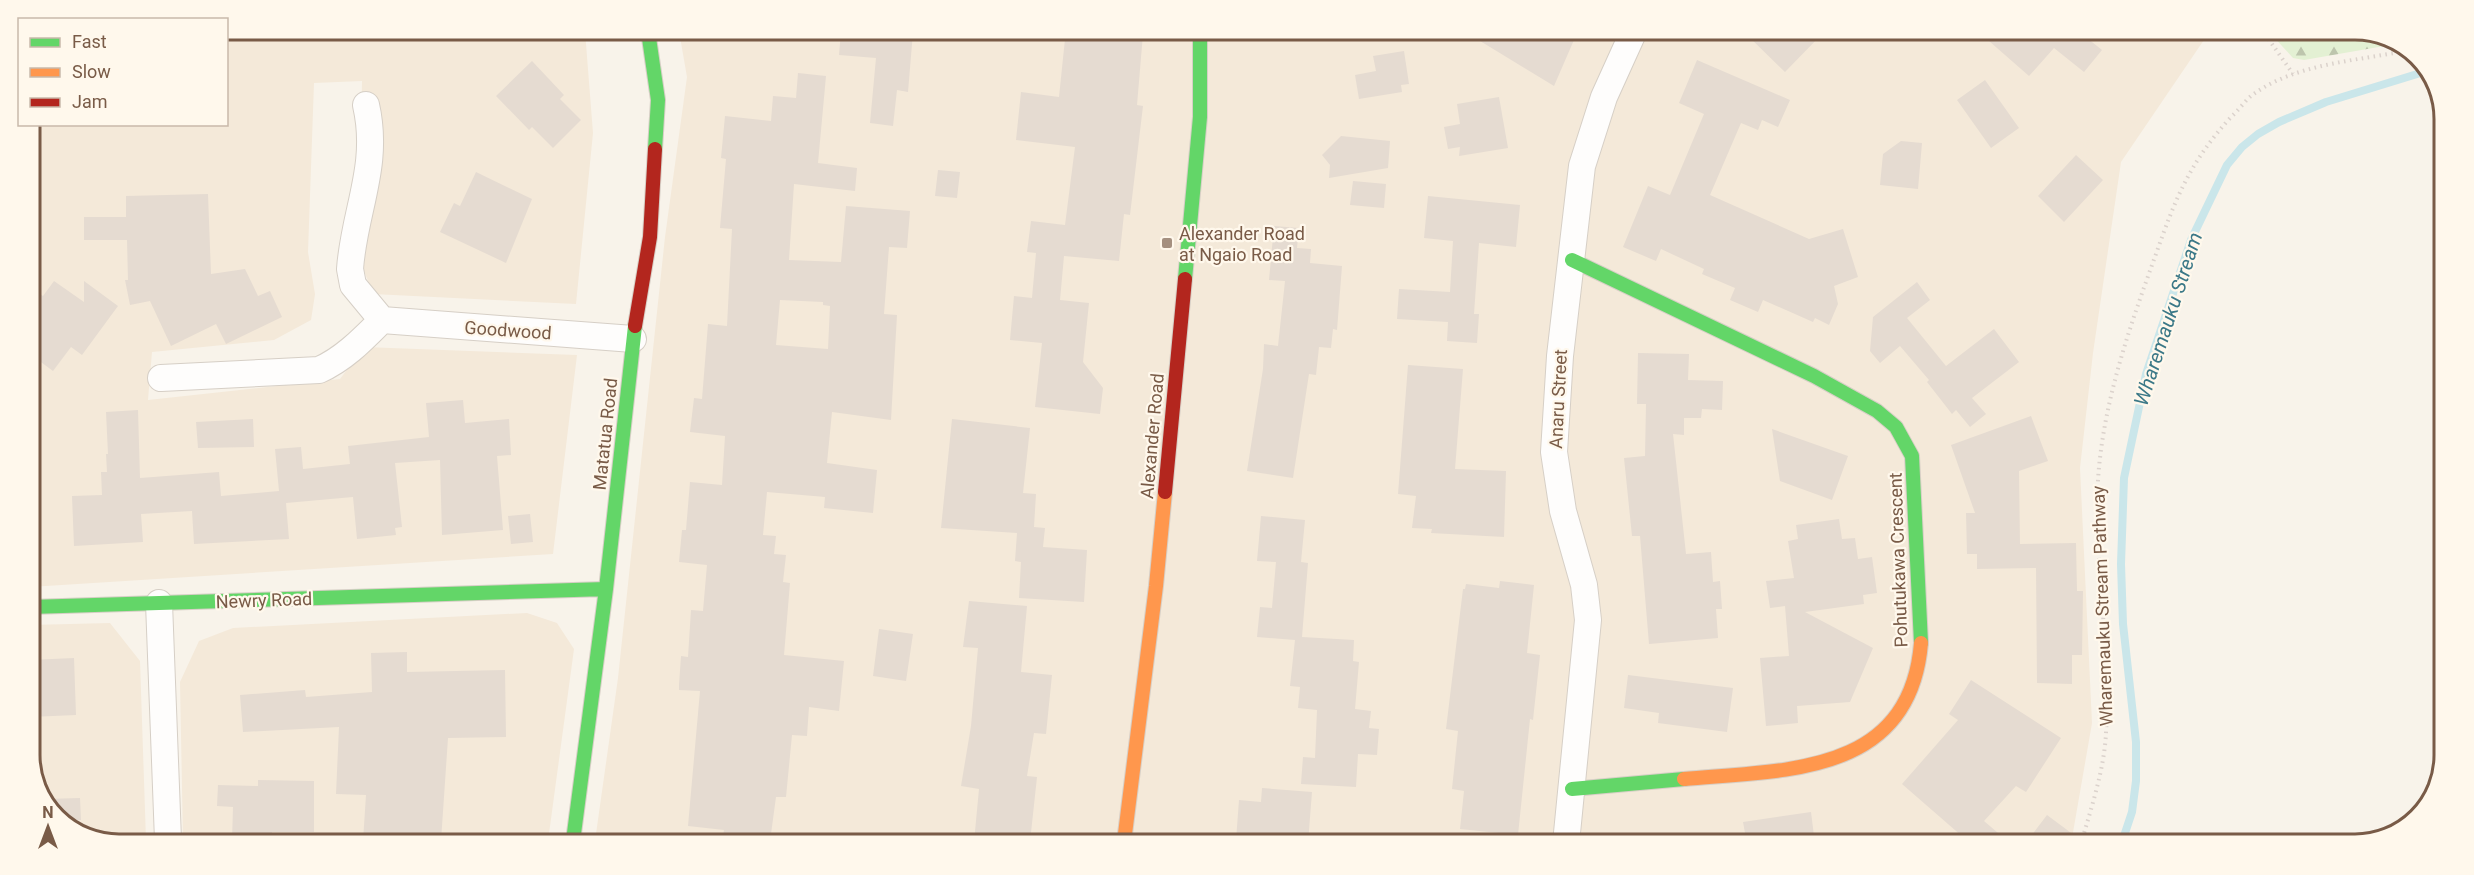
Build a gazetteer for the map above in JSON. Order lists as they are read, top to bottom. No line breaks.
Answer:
{"streets":{"street":["Goodwood","Anaru Street","Matatua Road","Alexander Road","Pohutukawa Crescent","Newry Road"],"path":["Wharemauku Stream Pathway"]},"crossings":[["Goodwood","Matatua Road"],["Anaru Street","Pohutukawa Crescent"],["Matatua Road","Newry Road"]],"water":["Wharemauku Stream"],"places":{"transit":["Alexander Road at Ngaio Road"]},"legend":["Fast","Slow","Jam"],"north":"top"}
